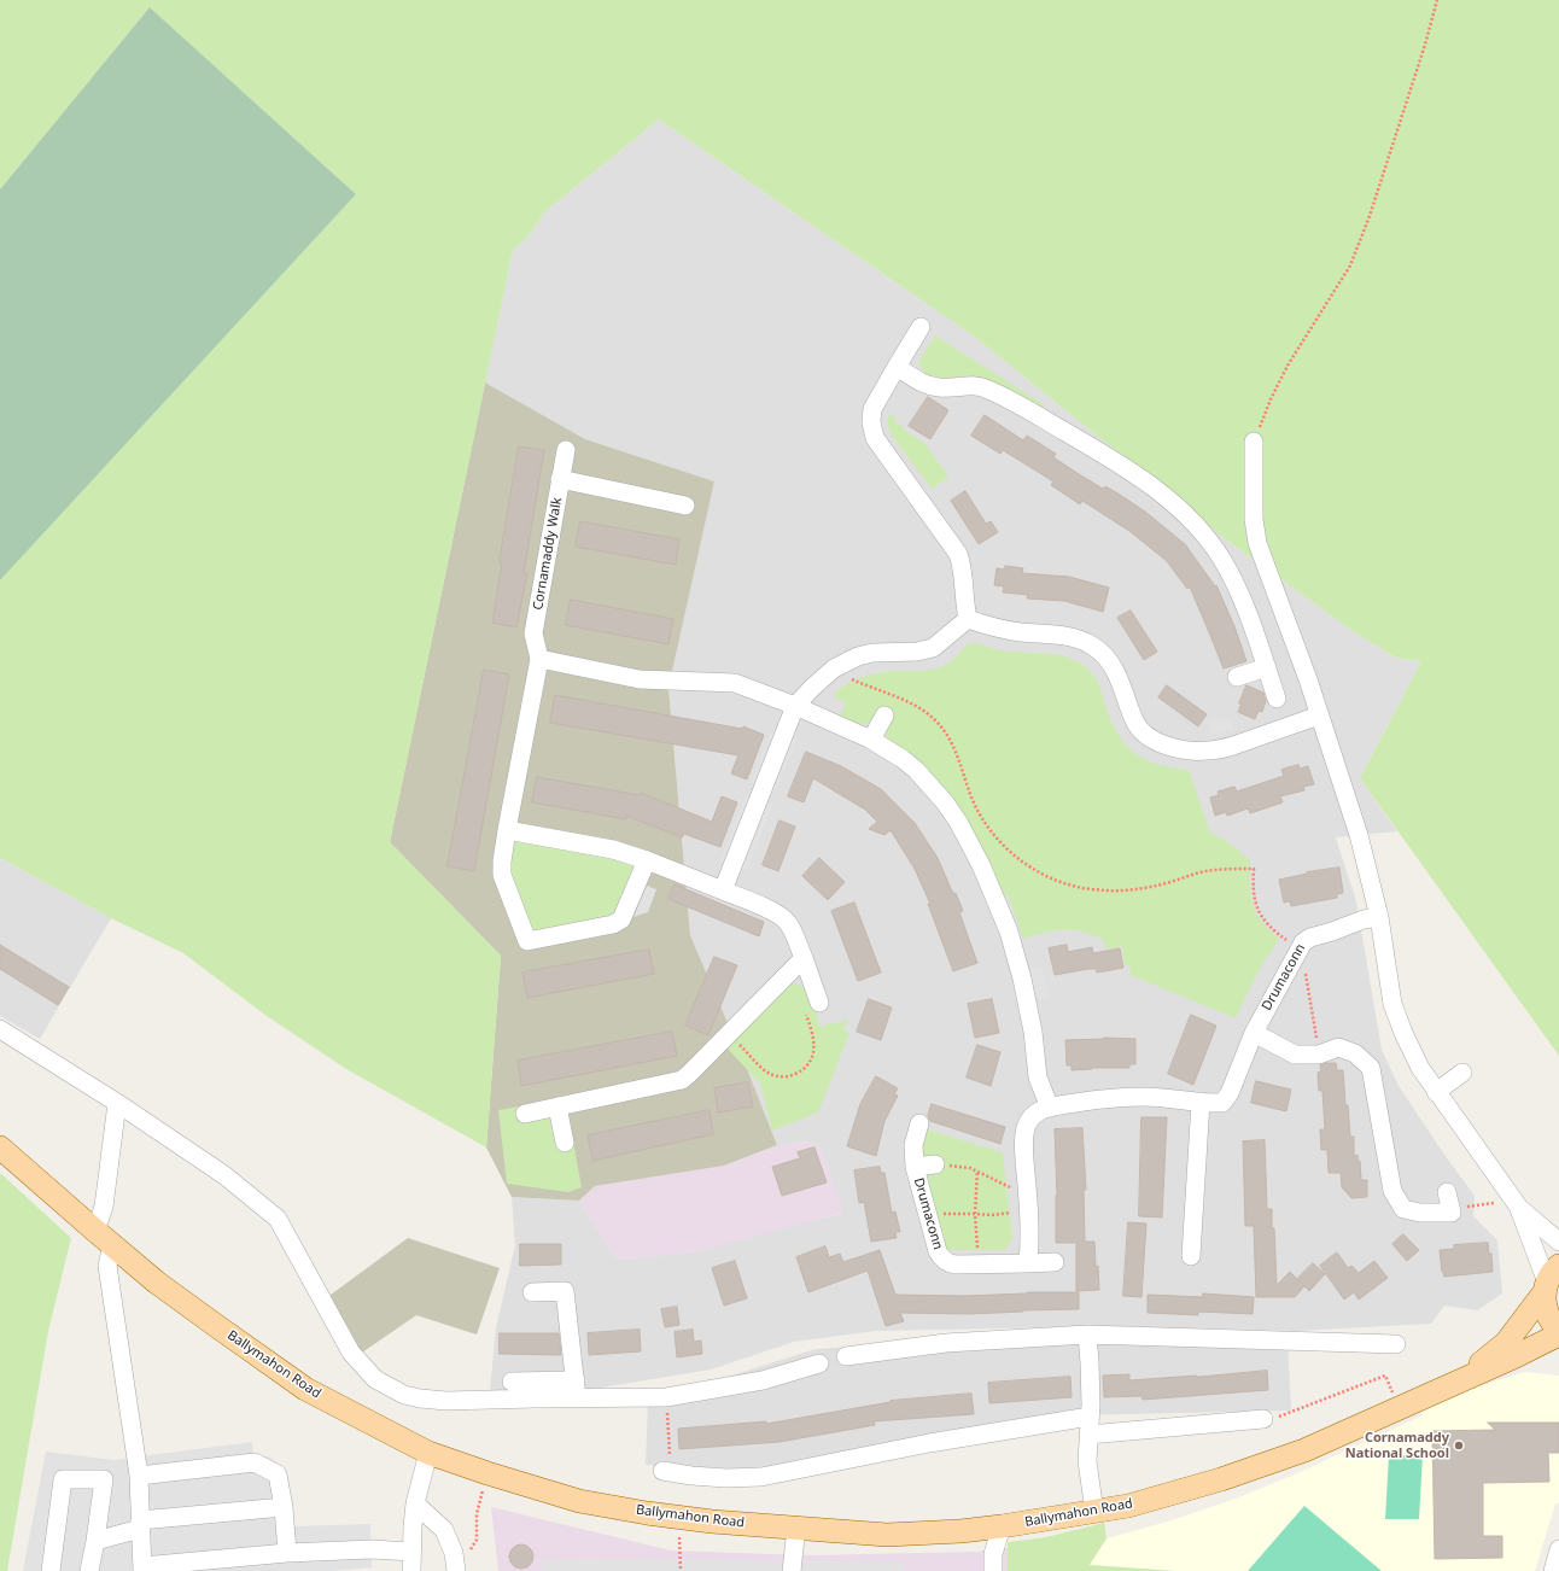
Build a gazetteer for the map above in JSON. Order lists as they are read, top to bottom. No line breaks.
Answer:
{"streets":{"main road":["Ballymahon Road"],"street":["Cornamaddy Walk","Drumaconn"]},"places":["Cornamaddy National School"]}
